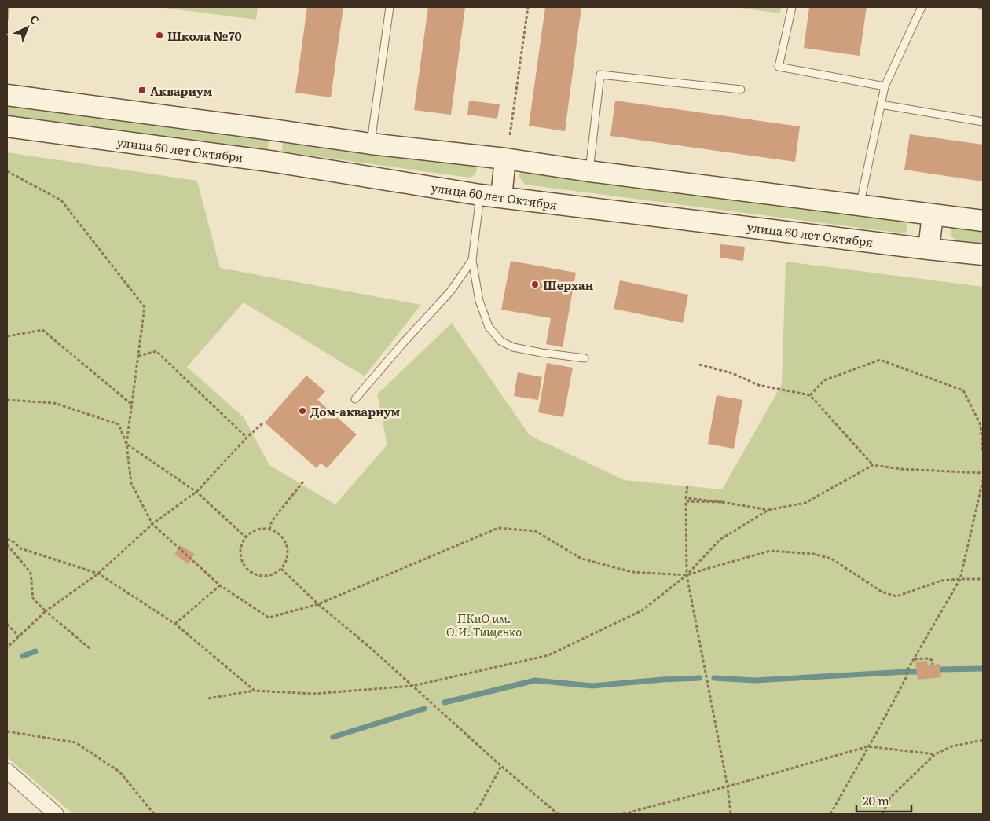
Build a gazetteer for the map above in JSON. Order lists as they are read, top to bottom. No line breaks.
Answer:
{"streets":{"main road":["улица 60 лет Октября"]},"parks":["ПКиО им. О.И. Тищенко"],"places":{"other":["Школа №70","Шерхан","Дом-аквариум"],"transit":["Аквариум"]},"scale_bar":"20 m","north":"top right"}
